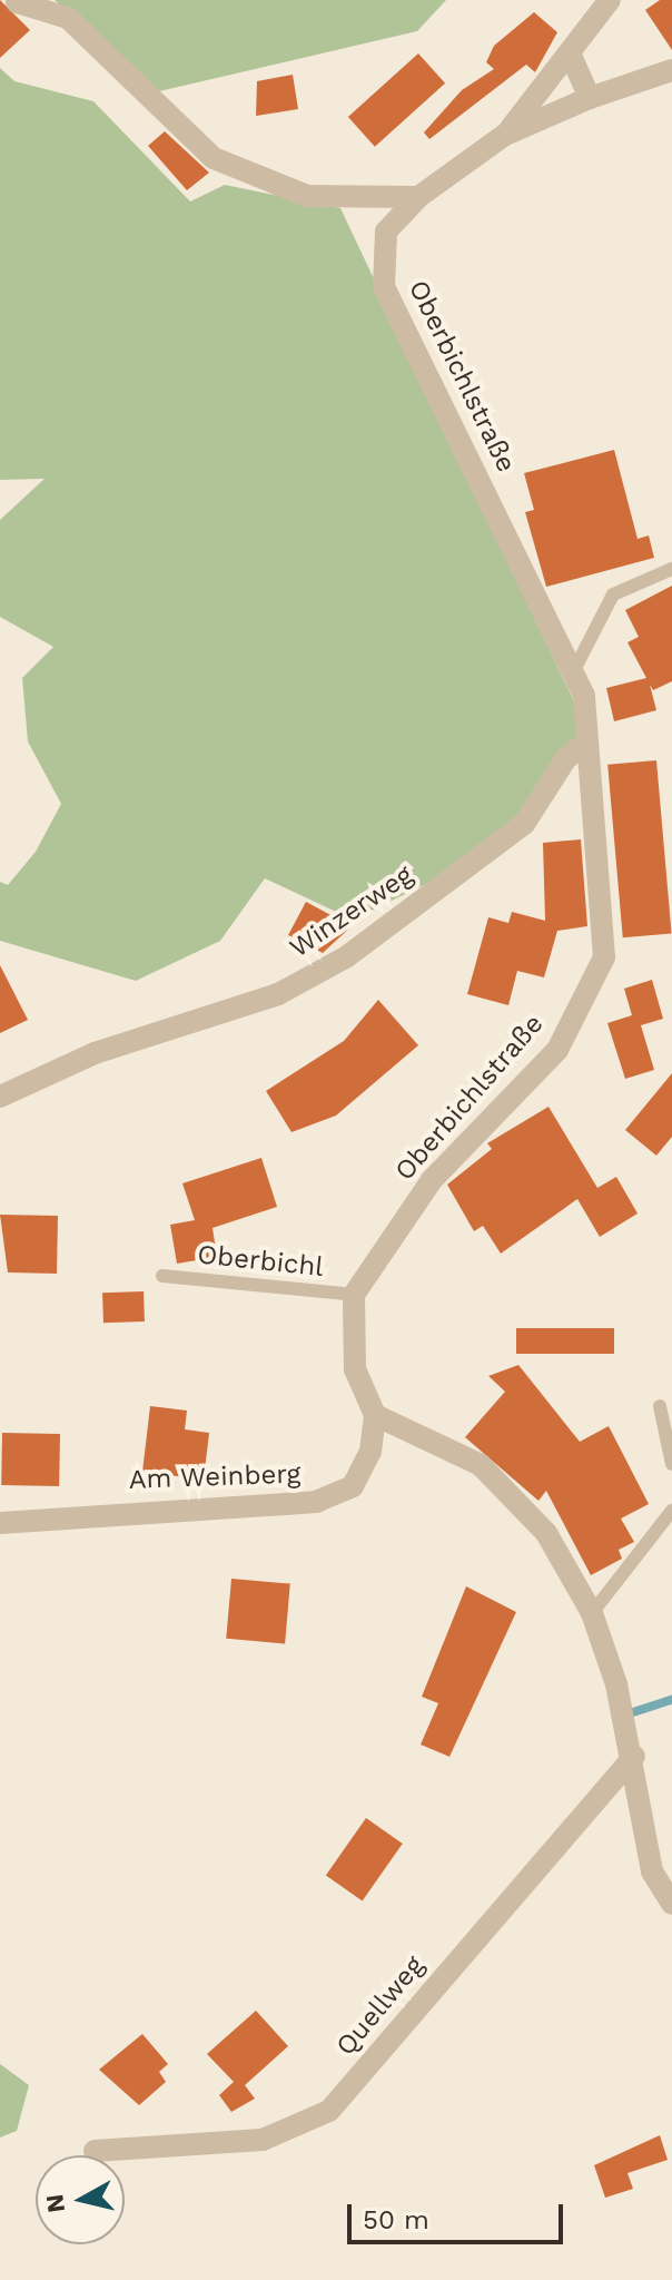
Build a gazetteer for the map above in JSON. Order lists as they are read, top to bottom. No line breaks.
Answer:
{"streets":{"street":["Oberbichlstraße","Winzerweg","Am Weinberg","Quellweg"],"lane":["Oberbichl"]},"crossings":[["Oberbichlstraße","Winzerweg"],["Oberbichlstraße","Oberbichl"]],"scale_bar":"50 m","north":"left"}
